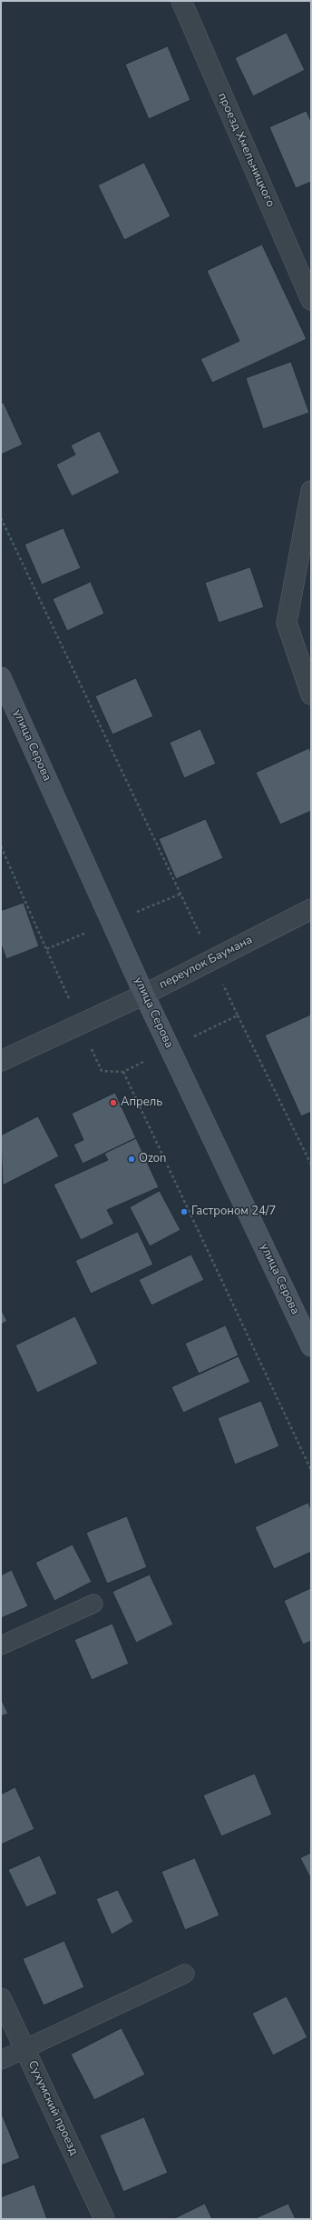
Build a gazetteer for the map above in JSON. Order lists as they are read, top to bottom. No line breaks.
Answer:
{"streets":{"main road":["улица Серова"],"street":["проезд Хмельницкого","переулок Баумана","Сухумский проезд"]},"crossings":[["улица Серова","переулок Баумана"]],"places":["Апрель","Ozon","Гастроном 24/7"]}
